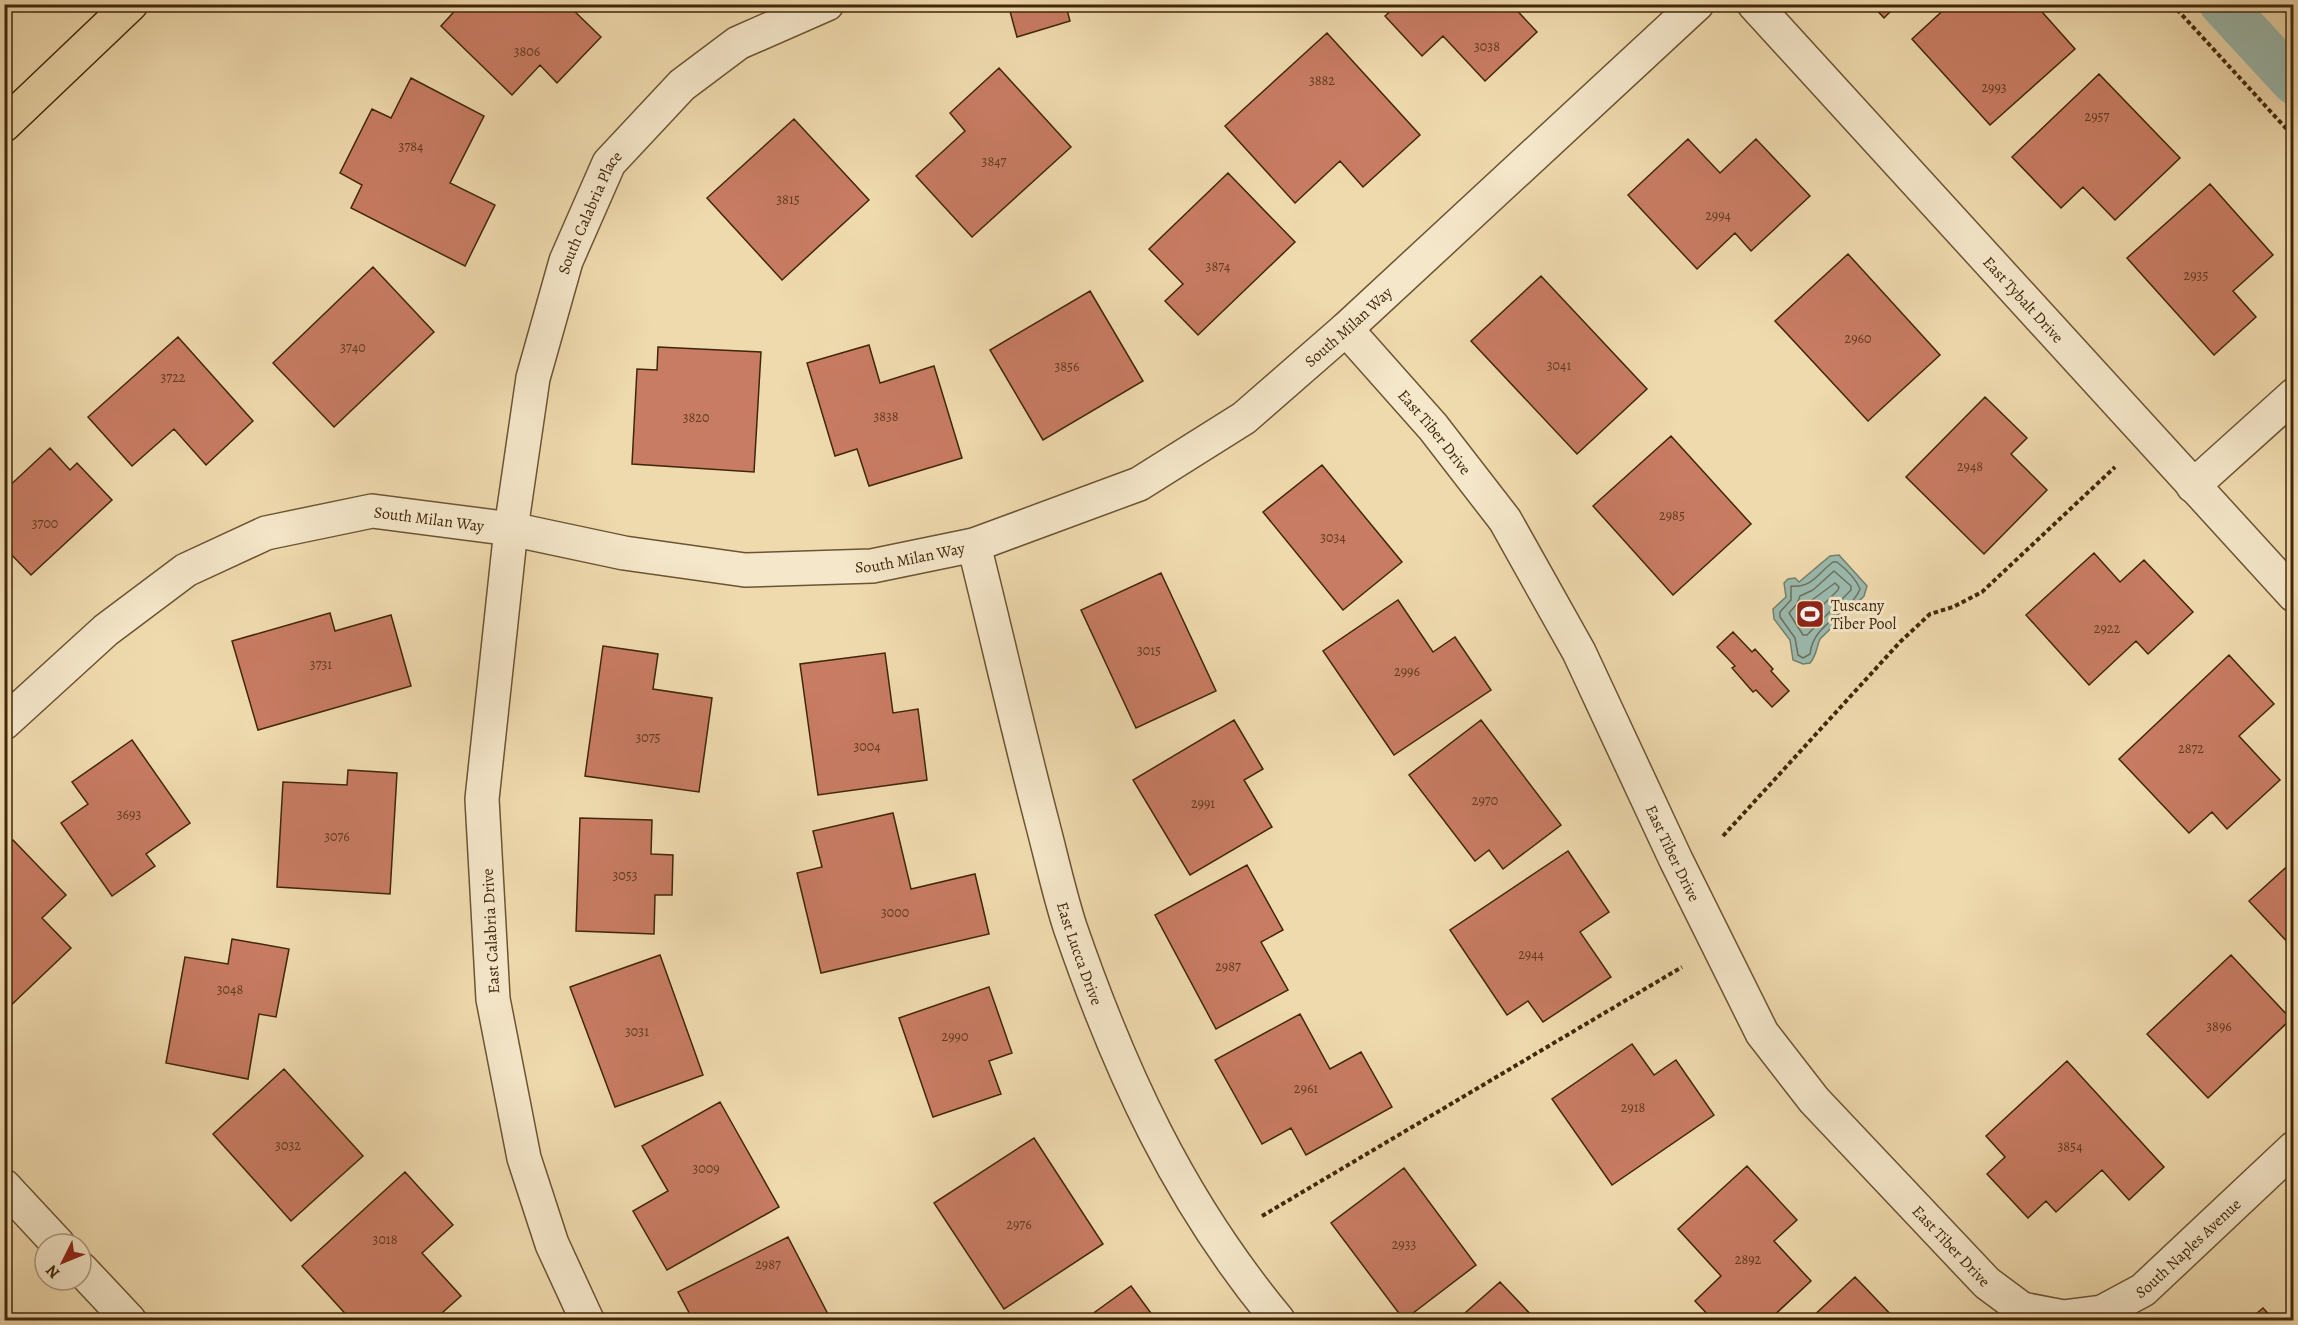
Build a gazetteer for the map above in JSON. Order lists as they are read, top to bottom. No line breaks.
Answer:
{"streets":{"street":["South Calabria Place","East Tybalt Drive","South Milan Way","East Tiber Drive","East Calabria Drive","East Lucca Drive","South Naples Avenue"]},"crossings":[["South Calabria Place","South Milan Way"],["South Calabria Place","East Calabria Drive"],["South Milan Way","East Tiber Drive"],["South Milan Way","East Calabria Drive"],["South Milan Way","East Lucca Drive"],["East Tiber Drive","South Naples Avenue"]],"places":{"sports":["Tuscany Tiber Pool"]},"house_numbers":["3038","3806","3882","2993","2957","3784","3847","3815","2994","3874","2935","2960","3740","3041","3856","3722","3838","3820","2948","2985","3700","3034","2922","3015","3731","2996","3075","3004","2872","2970","2991","3693","3076","3053","3000","2944","2987","3048","3896","3031","2990","2961","2918","3032","3854","3009","2976","3018","2933","2892","2987"],"north":"bottom left"}
